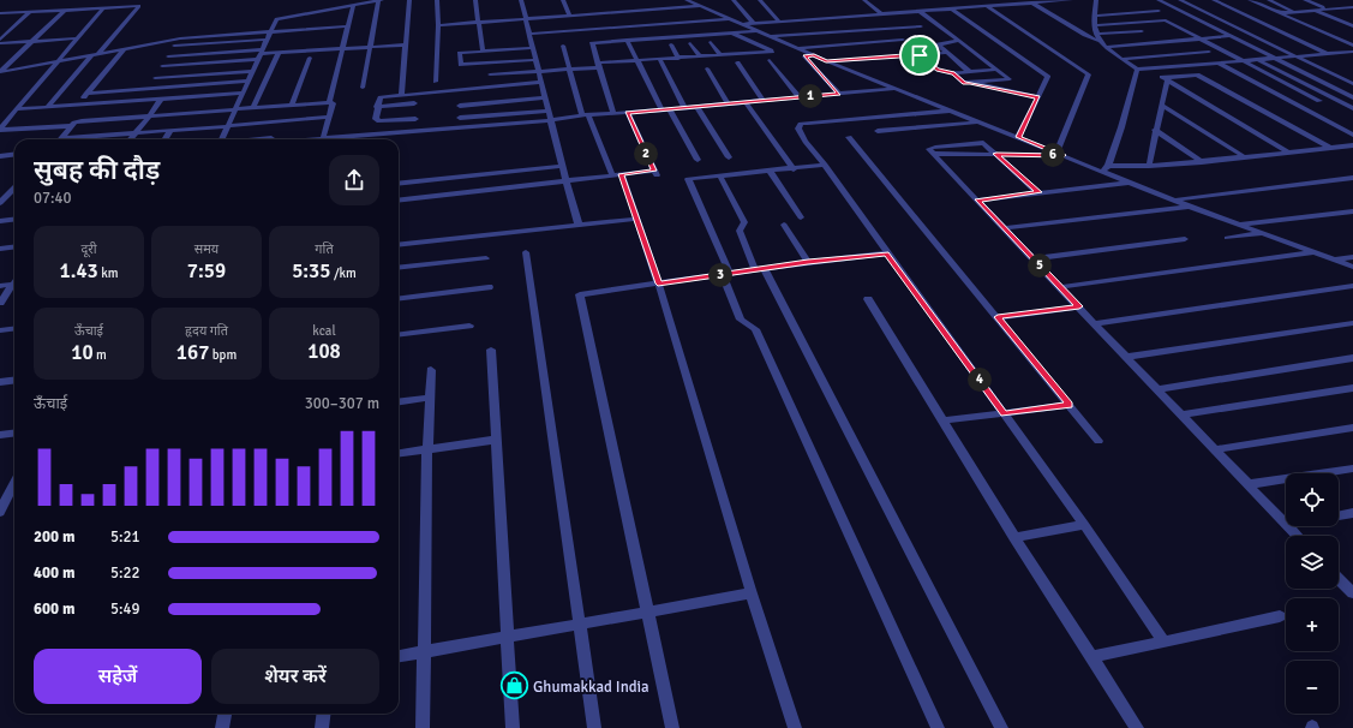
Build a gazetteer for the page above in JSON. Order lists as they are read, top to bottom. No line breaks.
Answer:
{"places":{"shop":["Ghumakkad India"]},"page":{"pins":["1","2","6","5","3","4"],"heading":["सुबह की दौड़","07:40"],"stats":[["दूरी","1.43 km"],["समय","7:59"],["गति","5:35 /km"],["ऊँचाई","10 m"],["हृदय गति","167 bpm"],["kcal","108"]],"chart":["ऊँचाई","300–307 m"],"map_buttons":["+","−"],"list":[{"name":"200 m","note":"5:21"},{"name":"400 m","note":"5:22"},{"name":"600 m","note":"5:49"}],"buttons":["सहेजें","शेयर करें"]}}
